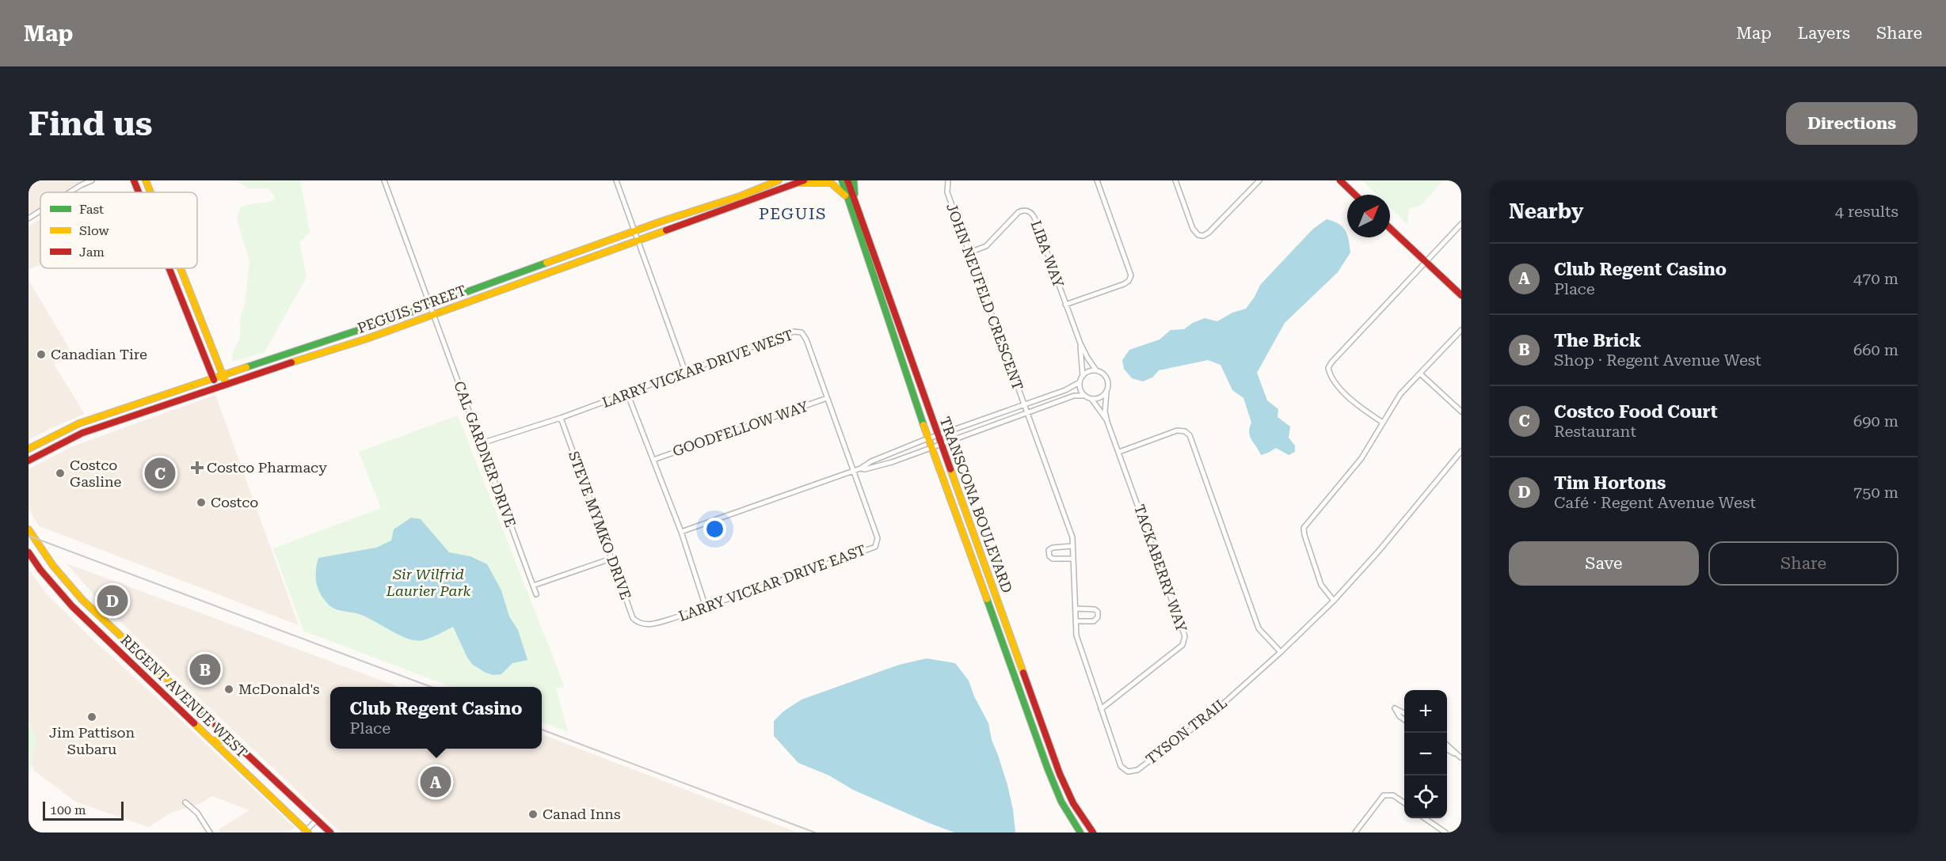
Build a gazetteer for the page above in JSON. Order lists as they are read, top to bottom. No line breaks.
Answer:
{"streets":{"street":["LIBA WAY","JOHN NEUFELD CRESCENT","PEGUIS STREET","LARRY VICKAR DRIVE WEST","GOODFELLOW WAY","CAL GARDNER DRIVE","TRANSCONA BOULEVARD","STEVE MYMKO DRIVE","TACKABERRY WAY","LARRY VICKAR DRIVE EAST","REGENT AVENUE WEST","TYSON TRAIL"]},"crossings":[["LIBA WAY","JOHN NEUFELD CRESCENT"],["JOHN NEUFELD CRESCENT","TYSON TRAIL"],["PEGUIS STREET","CAL GARDNER DRIVE"],["LARRY VICKAR DRIVE WEST","GOODFELLOW WAY"],["LARRY VICKAR DRIVE WEST","CAL GARDNER DRIVE"],["LARRY VICKAR DRIVE WEST","STEVE MYMKO DRIVE"],["LARRY VICKAR DRIVE WEST","LARRY VICKAR DRIVE EAST"],["STEVE MYMKO DRIVE","LARRY VICKAR DRIVE EAST"],["TACKABERRY WAY","TYSON TRAIL"]],"districts":["PEGUIS"],"parks":["Sir Wilfrid Laurier Park"],"places":{"other":["Canadian Tire","Costco Gasline","Costco","McDonald's","Jim Pattison Subaru","Canad Inns"],"health":["Costco Pharmacy"]},"legend":["Fast","Slow","Jam"],"scale_bar":"100 m","north":"top right","page":{"header":"Map","nav":["Map","Layers","Share"],"buttons":["Directions",["Save","Share"]],"title":"Find us","heading":["Nearby","4 results"],"list":[{"mark":"A","name":"Club Regent Casino","note":"Place","value":"470 m"},{"mark":"B","name":"The Brick","note":"Shop · Regent Avenue West","value":"660 m"},{"mark":"C","name":"Costco Food Court","note":"Restaurant","value":"690 m"},{"mark":"D","name":"Tim Hortons","note":"Café · Regent Avenue West","value":"750 m"}],"pins":["C","D","B","A"],"popup":["Club Regent Casino","Place"],"map_buttons":["+","−"],"scale":"100 m"}}
